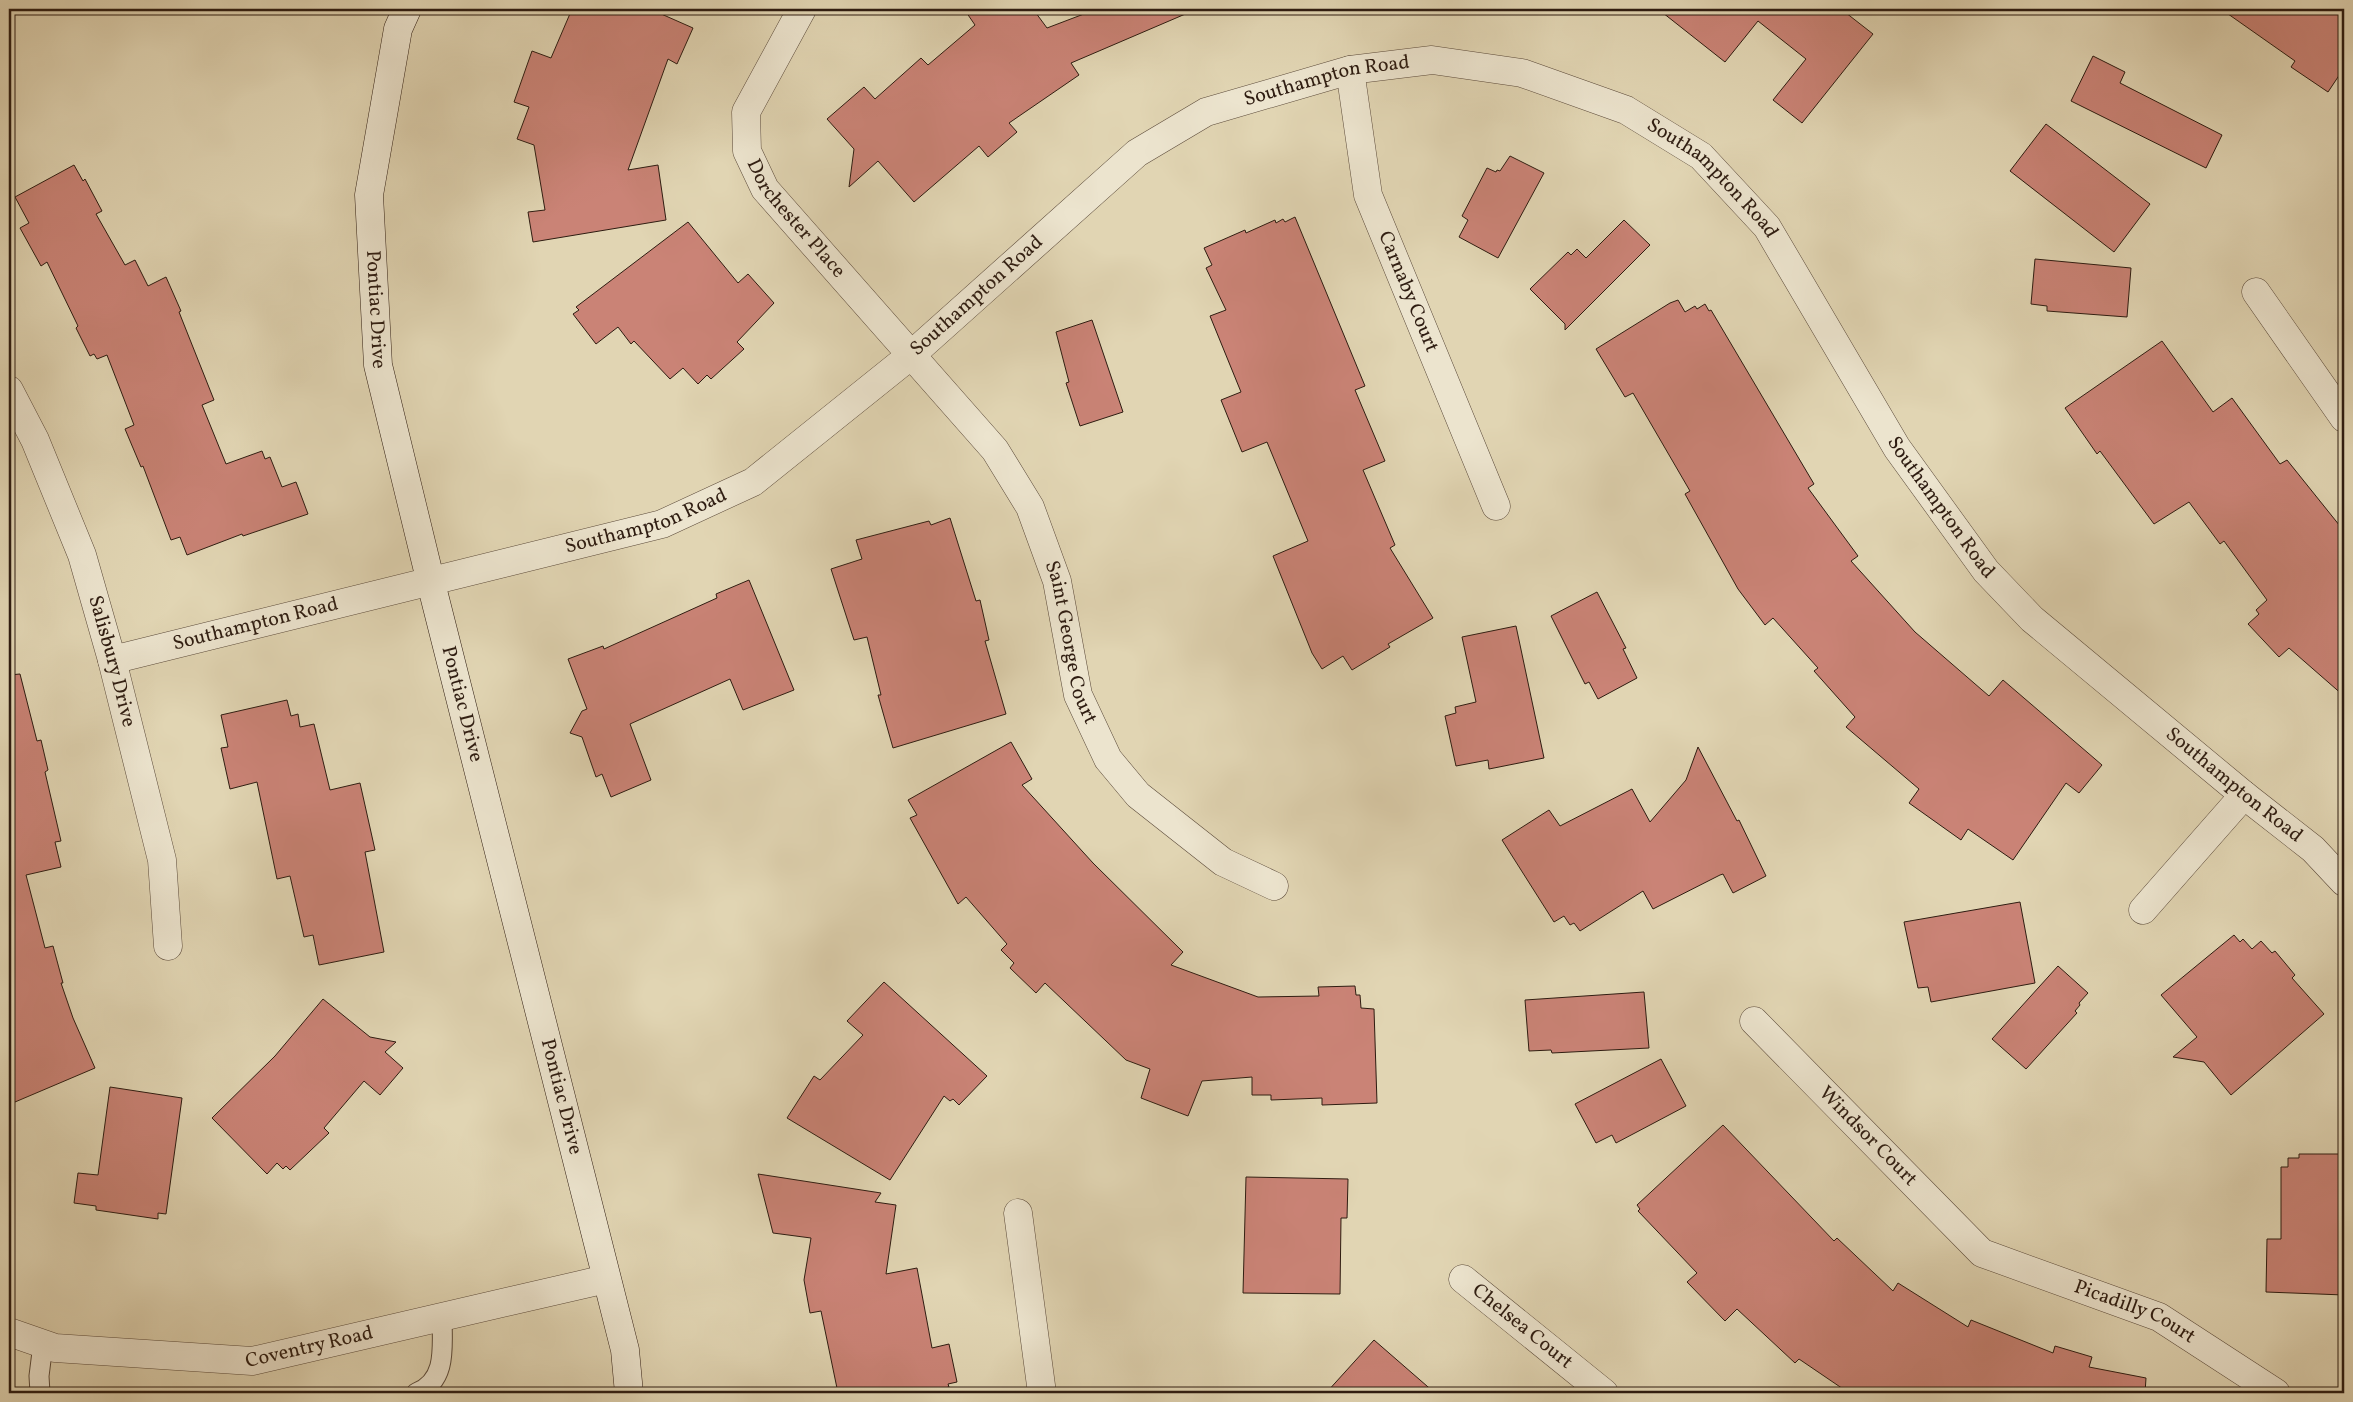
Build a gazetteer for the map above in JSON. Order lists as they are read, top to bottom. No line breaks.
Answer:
{"streets":{"street":["Southampton Road","Dorchester Place","Carnaby Court","Pontiac Drive","Saint George Court","Salisbury Drive","Windsor Court","Picadilly Court","Chelsea Court","Coventry Road"]},"crossings":[["Southampton Road","Dorchester Place"],["Southampton Road","Carnaby Court"],["Southampton Road","Pontiac Drive"],["Southampton Road","Saint George Court"],["Southampton Road","Salisbury Drive"],["Dorchester Place","Saint George Court"],["Pontiac Drive","Coventry Road"],["Windsor Court","Picadilly Court"]]}
